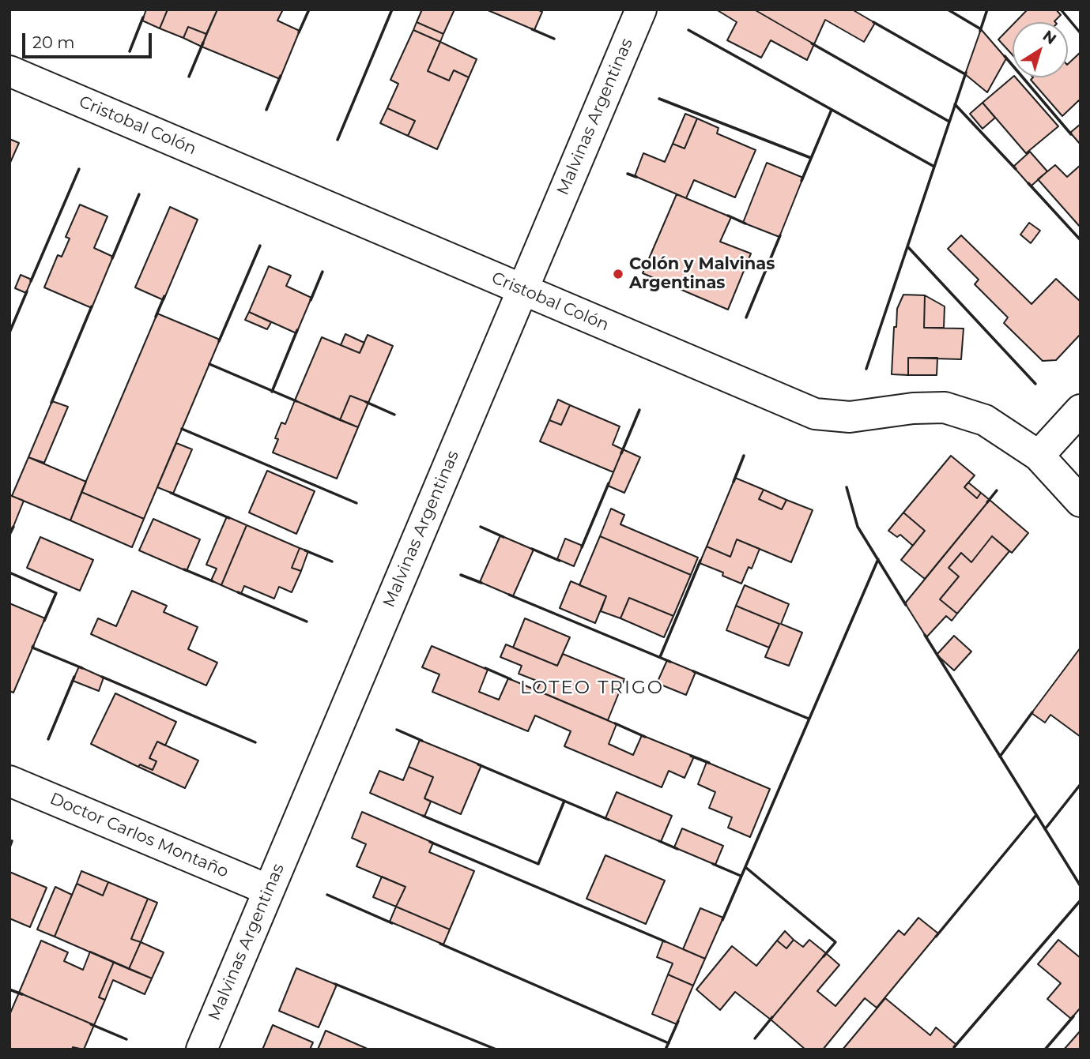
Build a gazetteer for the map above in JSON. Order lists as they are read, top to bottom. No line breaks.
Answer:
{"streets":{"street":["Malvinas Argentinas","Cristobal Colón","Doctor Carlos Montaño"]},"crossings":[["Malvinas Argentinas","Cristobal Colón"],["Malvinas Argentinas","Doctor Carlos Montaño"]],"districts":["LOTEO TRIGO"],"places":["Colón y Malvinas Argentinas"],"scale_bar":"20 m","north":"top right"}
